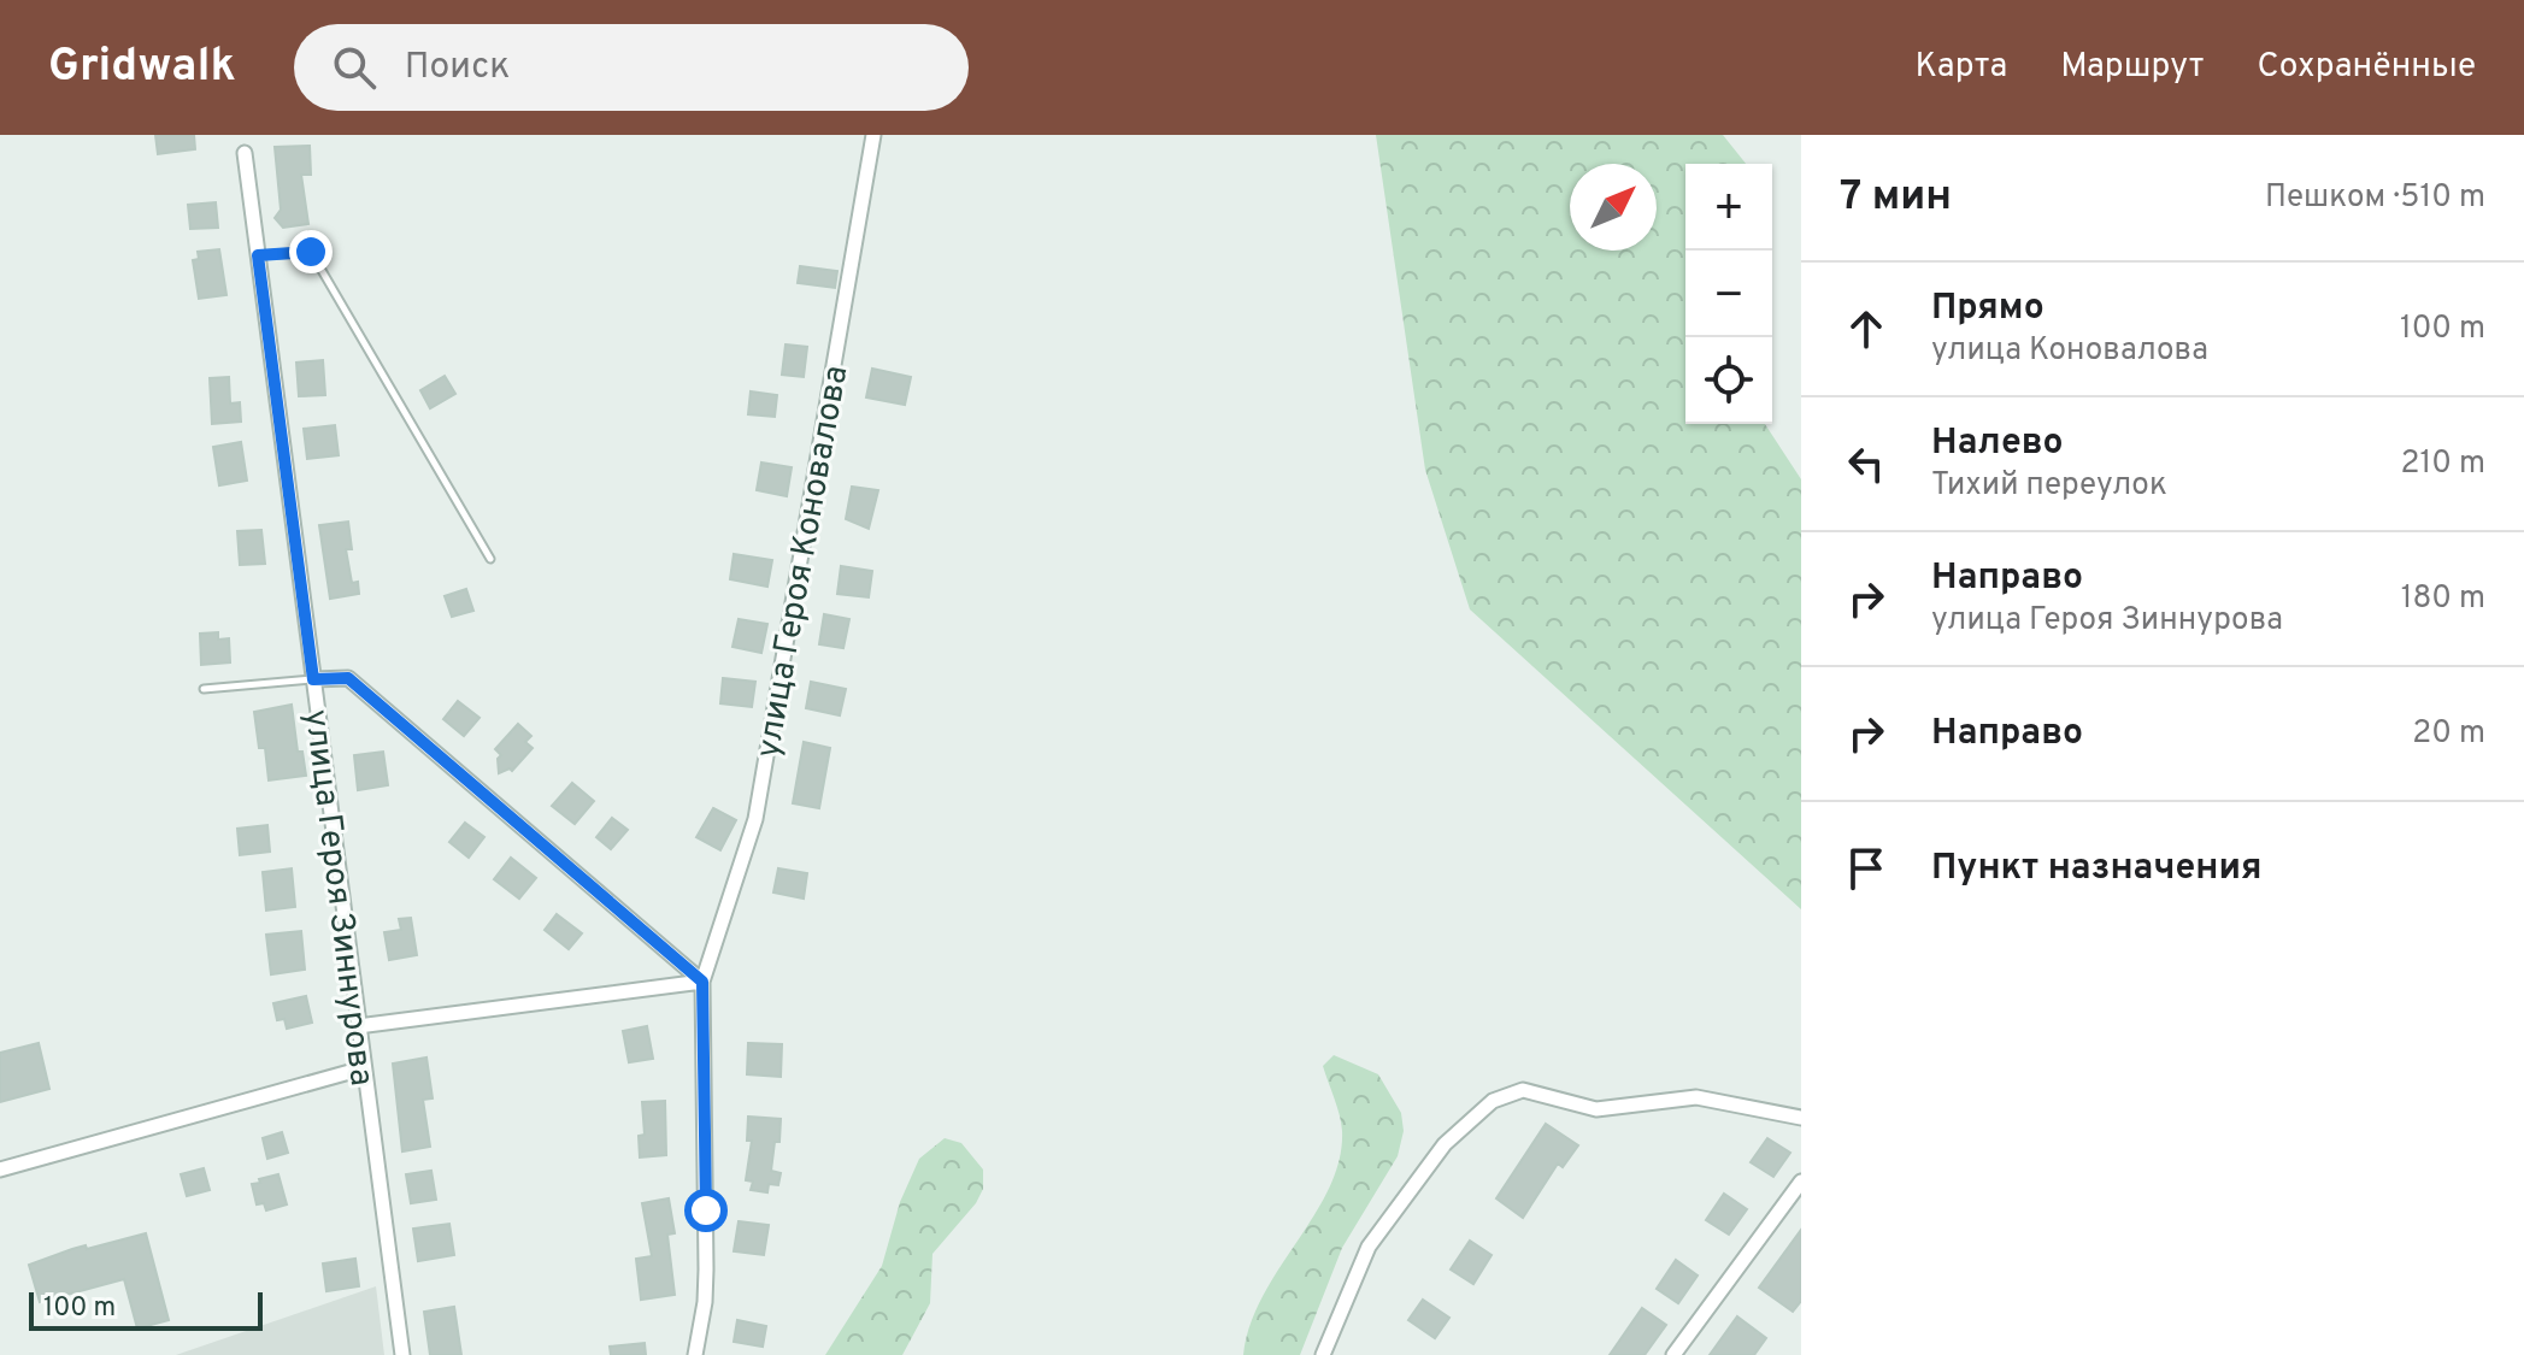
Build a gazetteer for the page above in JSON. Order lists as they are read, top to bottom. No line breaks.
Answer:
{"streets":{"street":["улица Героя Коновалова","улица Героя Зиннурова"]},"scale_bar":"100 m","north":"top right","page":{"header":"Gridwalk","search":"Поиск","nav":["Карта","Маршрут","Сохранённые"],"heading":["7 мин","Пешком · 510 m"],"map_buttons":["+","−"],"list":[["Прямо","улица Коновалова","100 m"],["Налево","Тихий переулок","210 m"],["Направо","улица Героя Зиннурова","180 m"],["Направо","20 m"],"Пункт назначения"],"scale":"100 m"}}
